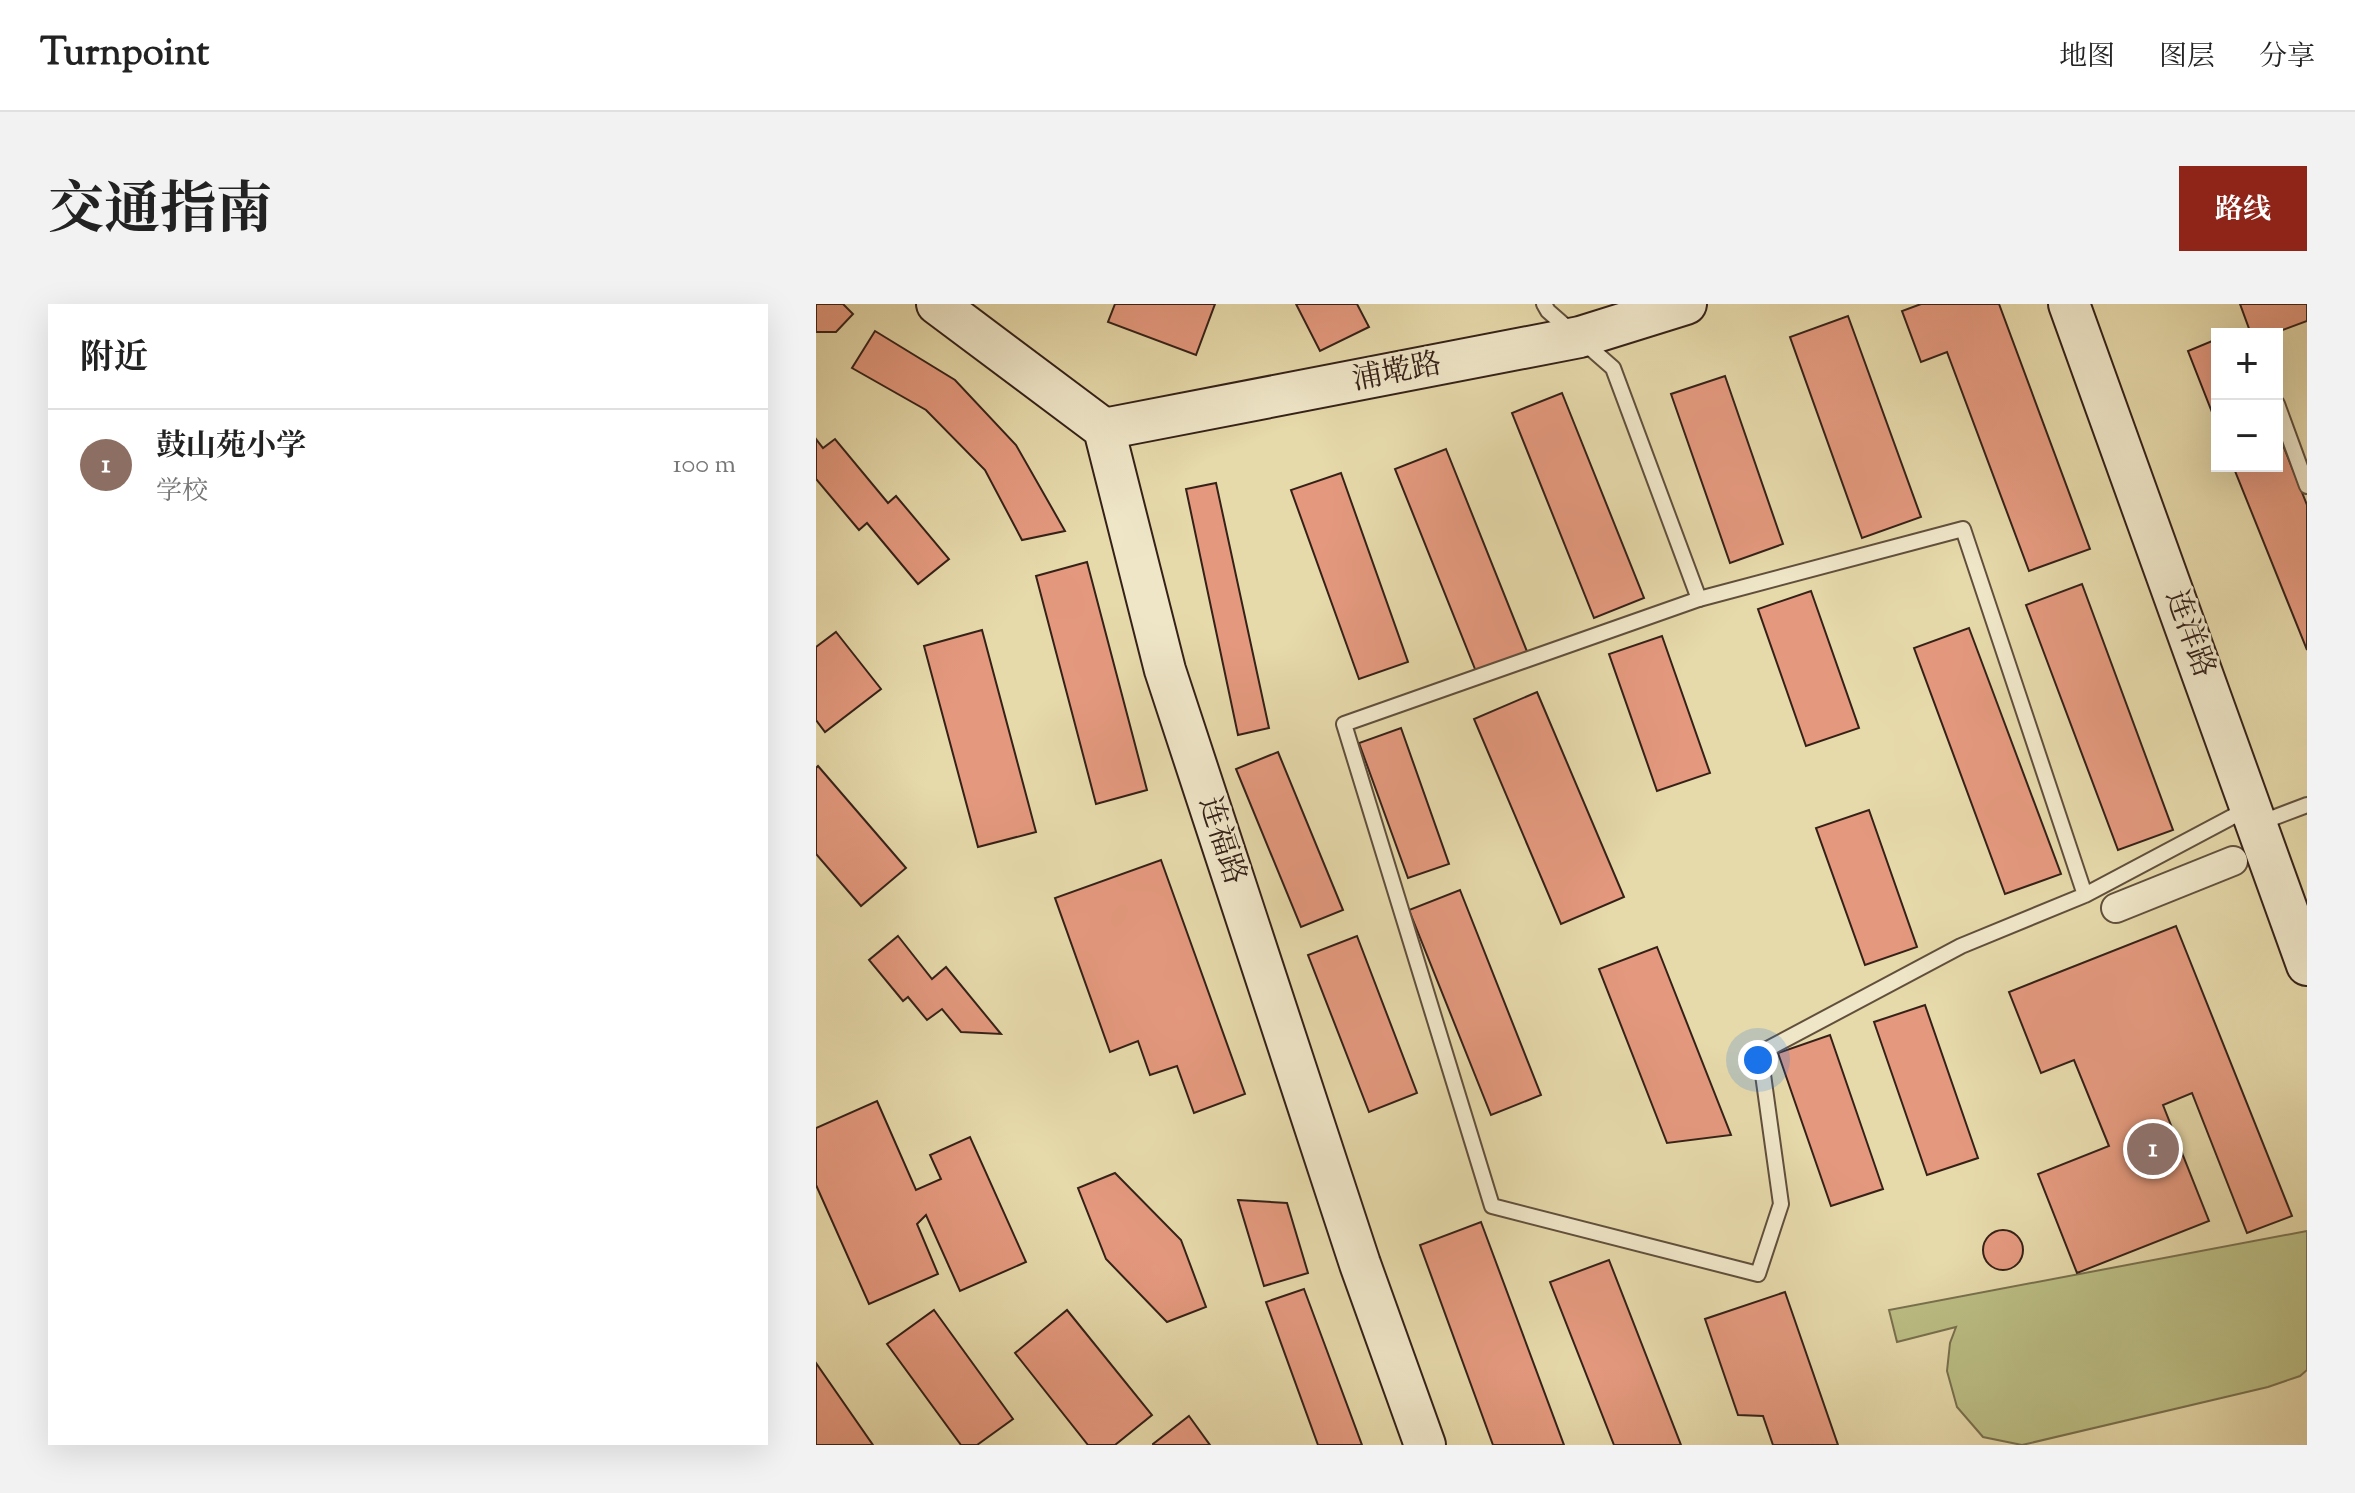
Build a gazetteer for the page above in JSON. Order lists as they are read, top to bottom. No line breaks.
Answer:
{"streets":{"street":["浦墘路","连洋路","连福路"]},"crossings":[["浦墘路","连福路"]],"page":{"header":"Turnpoint","nav":["地图","图层","分享"],"title":"交通指南","buttons":"路线","heading":"附近","map_buttons":["+","−"],"list":[{"mark":"1","name":"鼓山苑小学","note":"学校","value":"100 m"}],"pins":"1"}}
